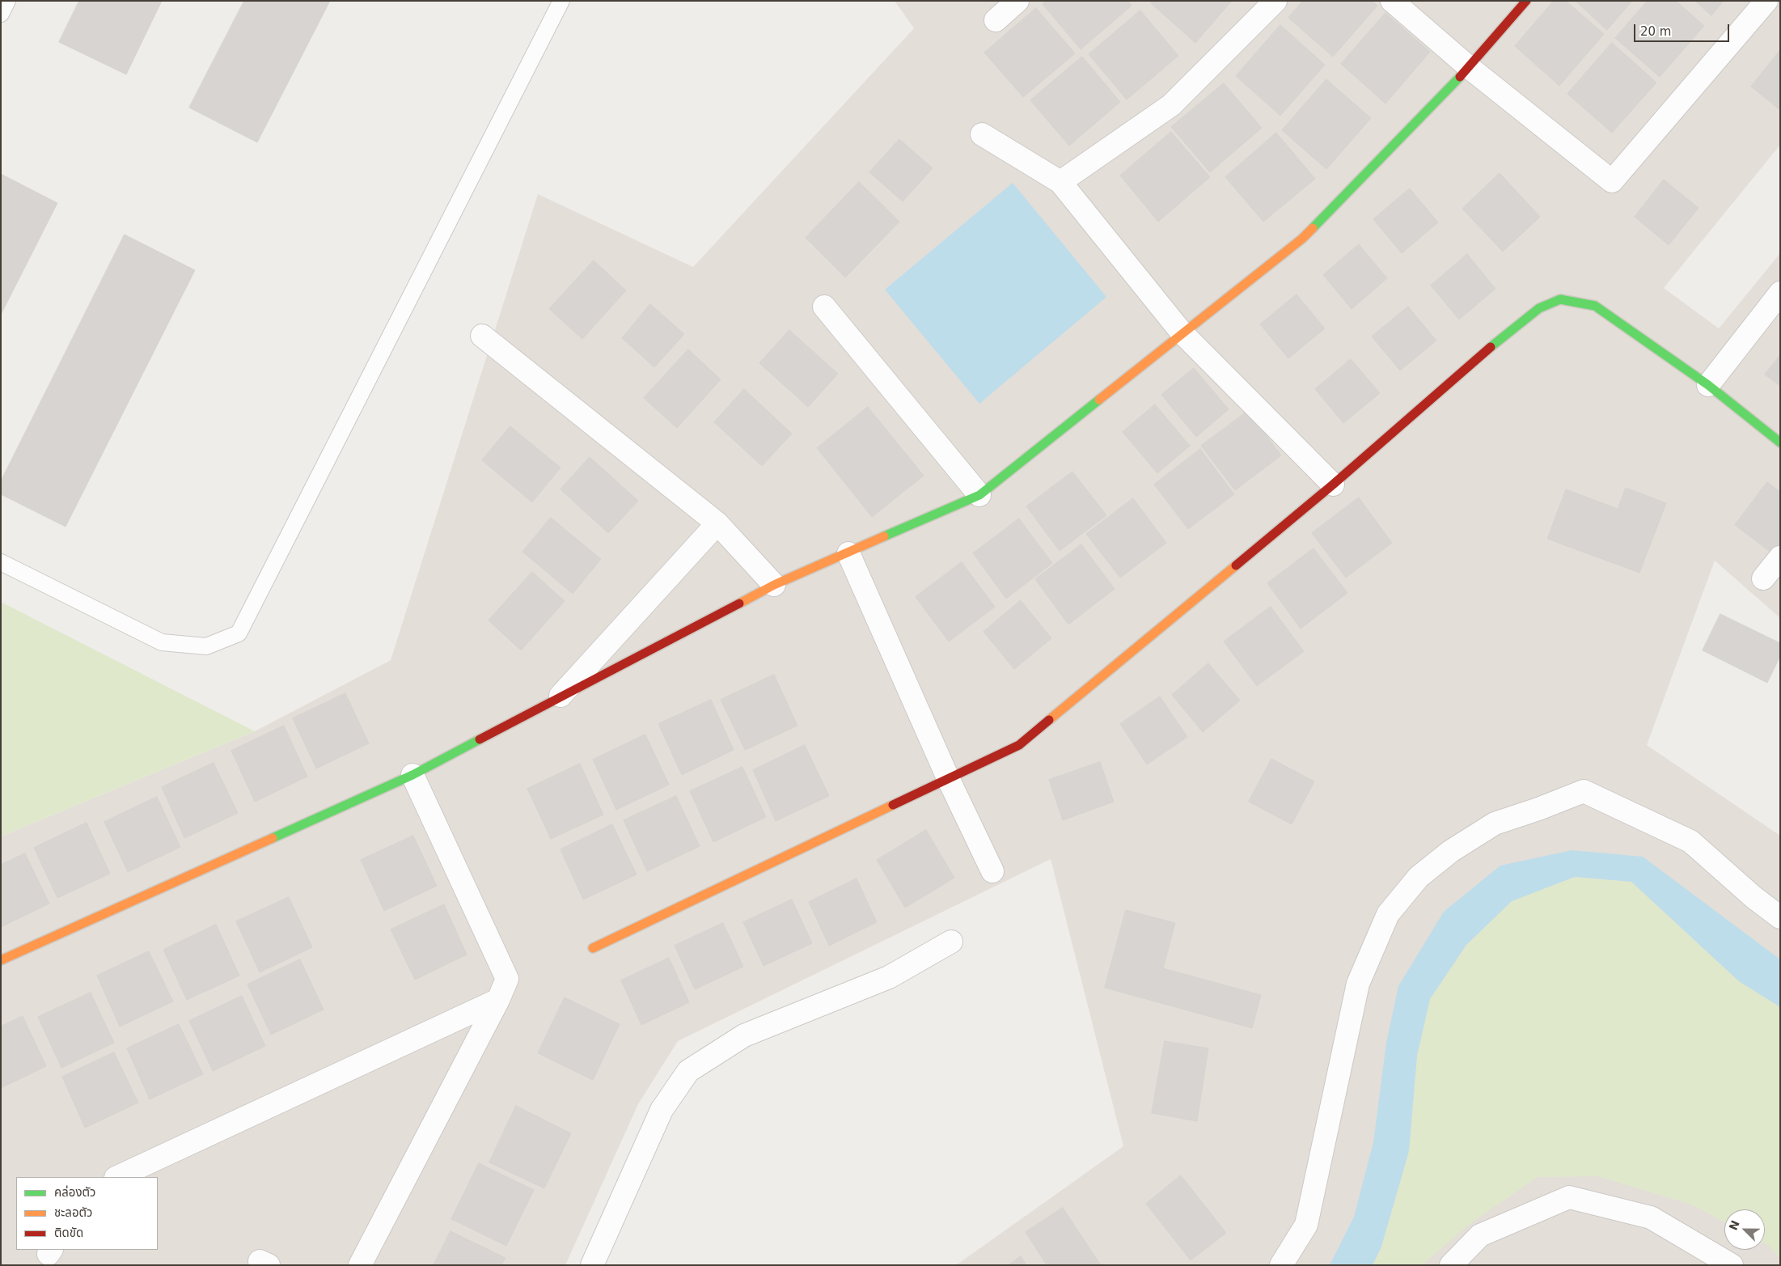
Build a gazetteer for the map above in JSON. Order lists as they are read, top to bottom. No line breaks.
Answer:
{"legend":["คล่องตัว","ชะลอตัว","ติดขัด"],"scale_bar":"20 m","north":"top left"}
